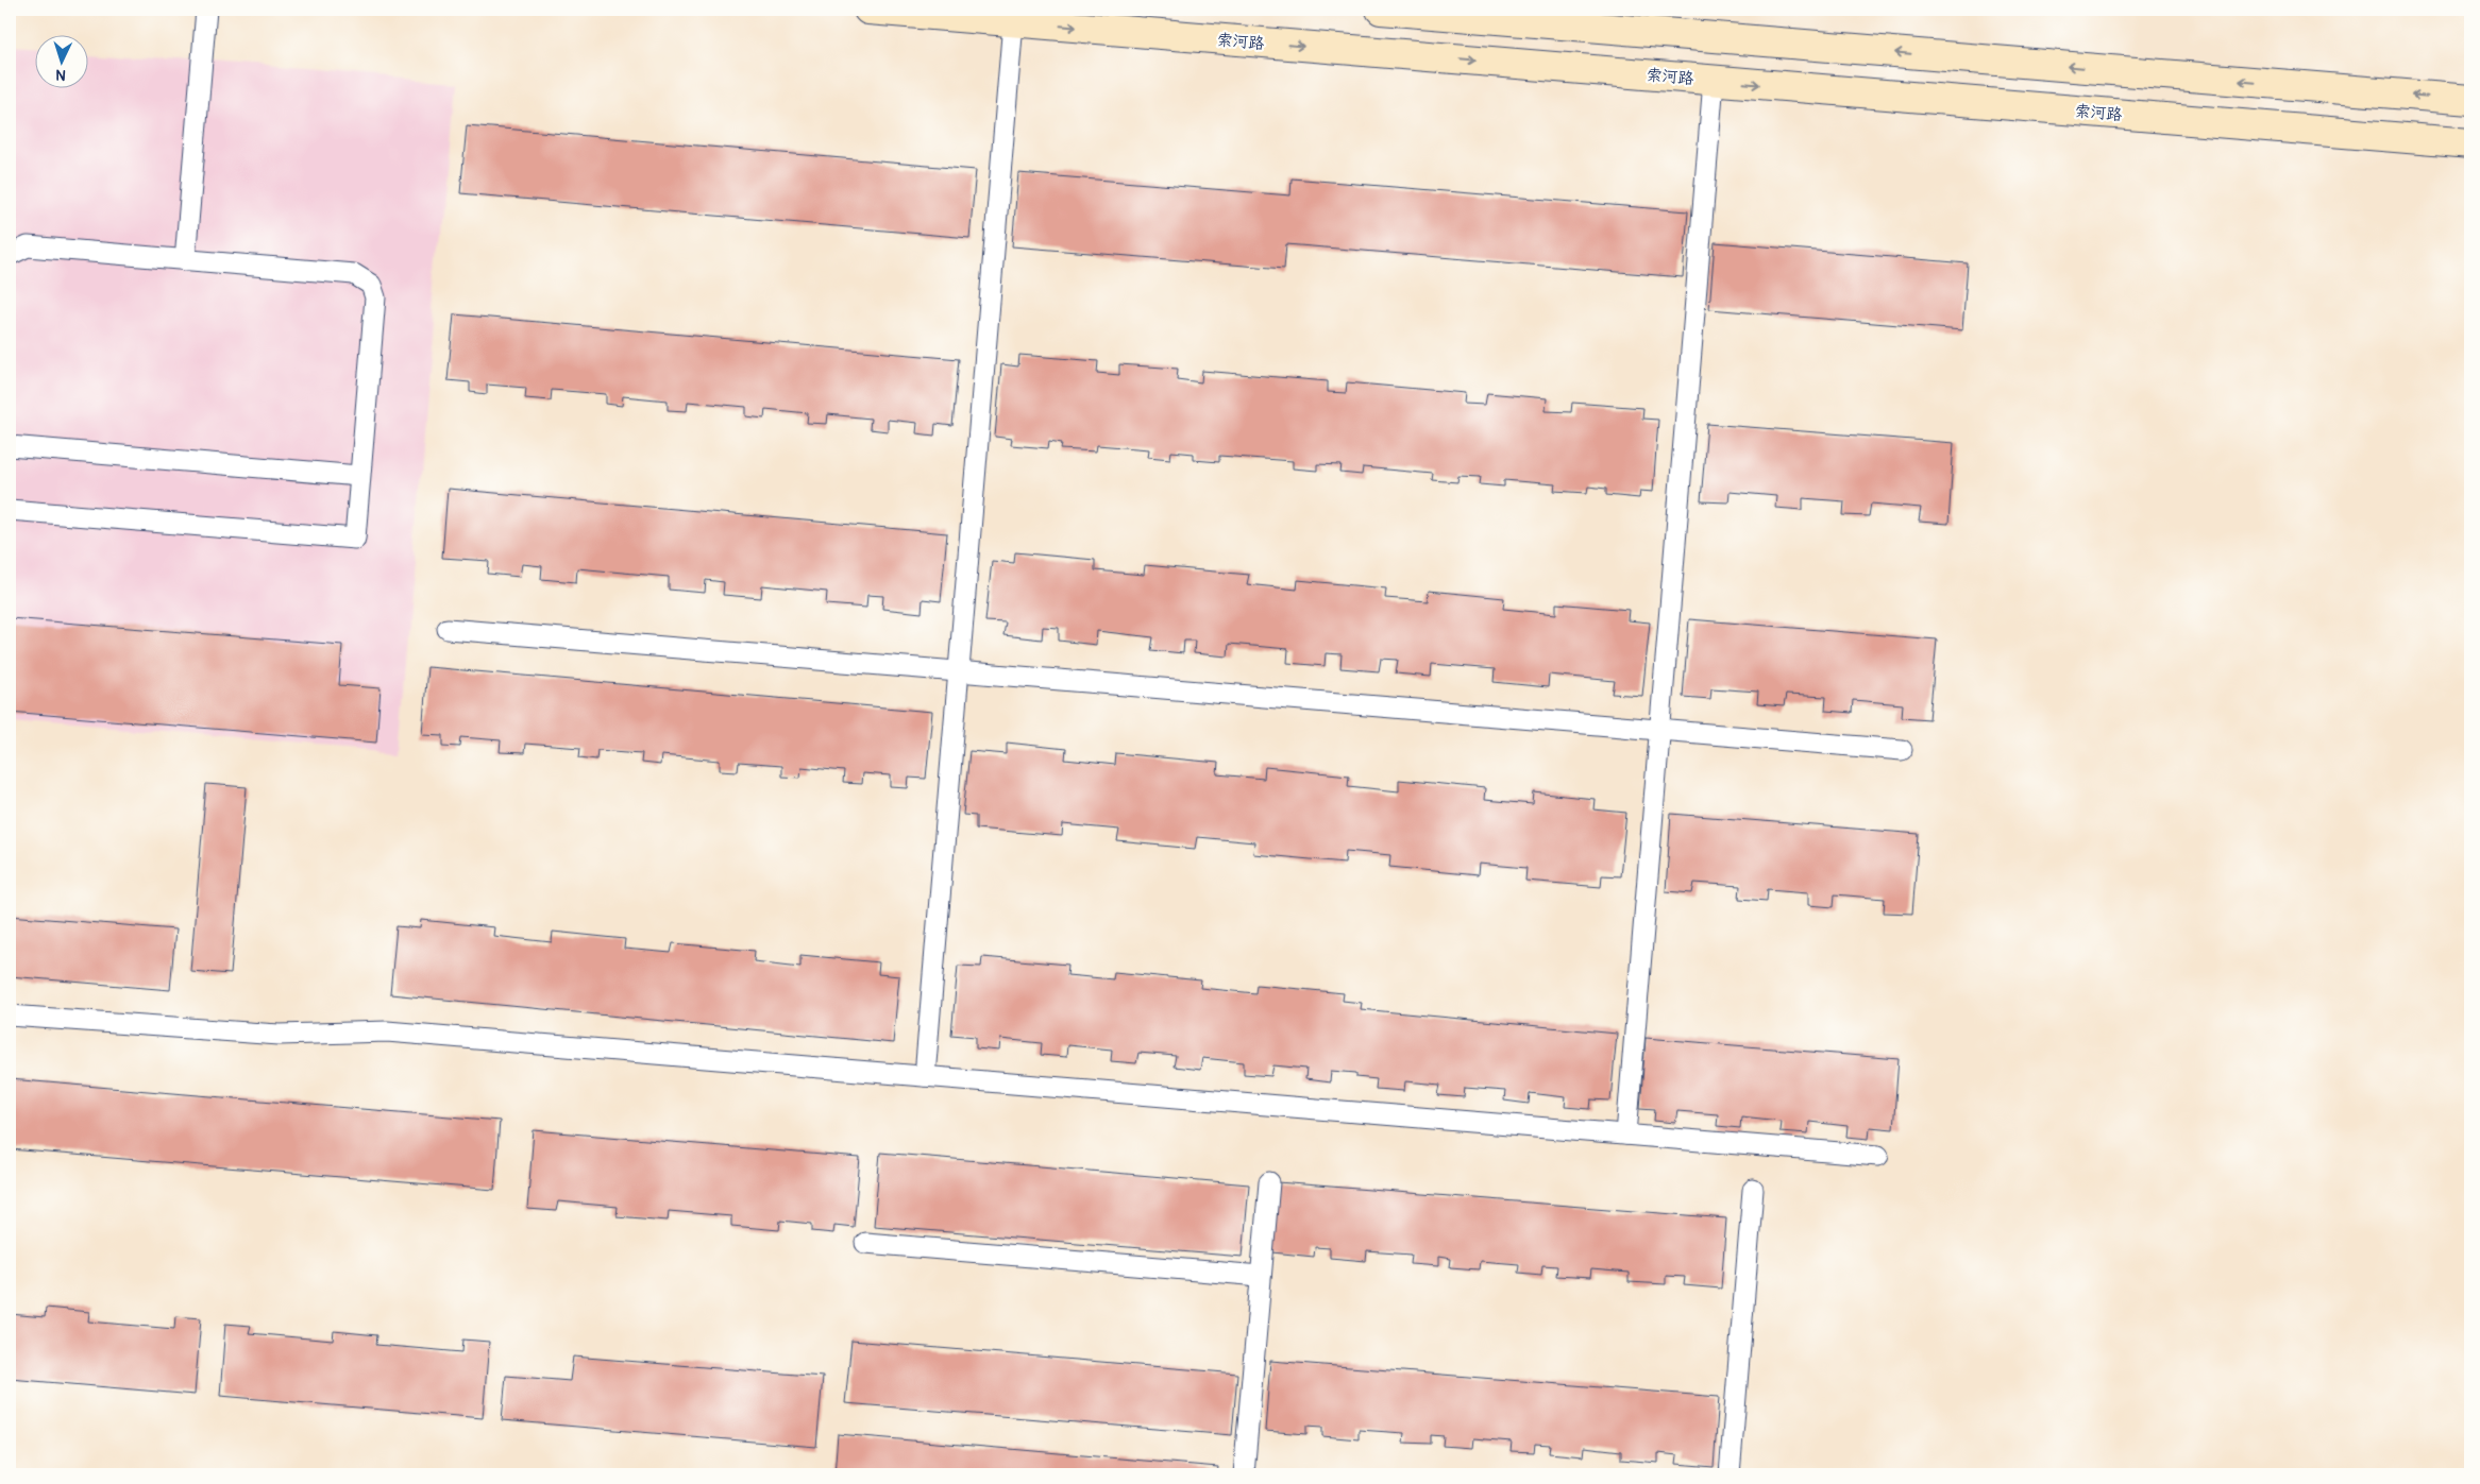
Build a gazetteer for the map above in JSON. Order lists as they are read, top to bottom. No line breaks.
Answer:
{"streets":{"main road":["索河路"]},"north":"bottom"}
